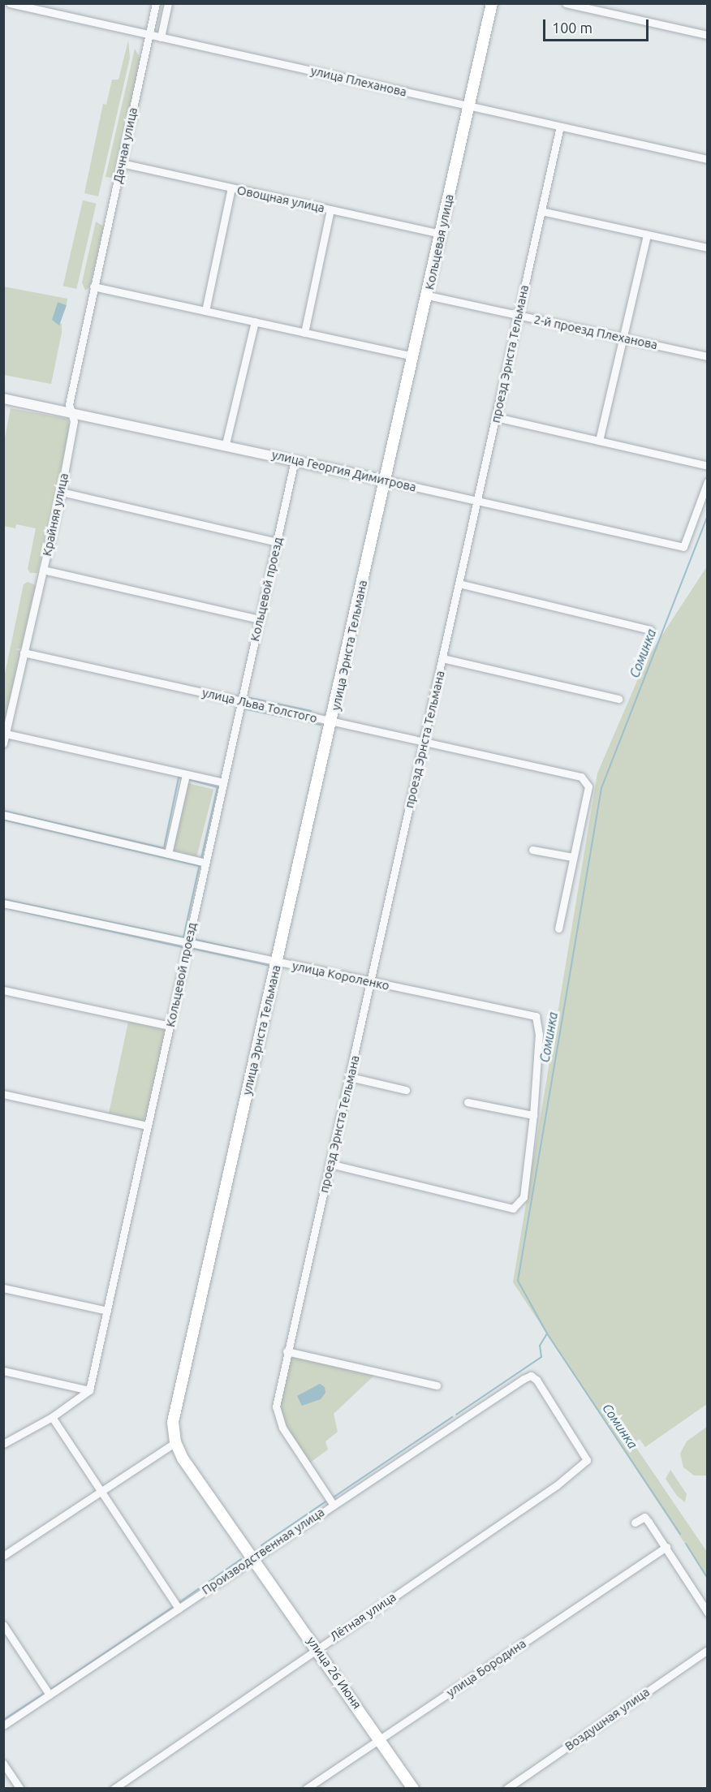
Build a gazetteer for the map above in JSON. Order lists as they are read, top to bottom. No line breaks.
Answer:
{"streets":{"main road":["Кольцевая улица","улица Эрнста Тельмана","улица 26 Июня"],"street":["улица Плеханова","Дачная улица","Овощная улица","2-й проезд Плеханова","проезд Эрнста Тельмана","улица Георгия Димитрова","Крайняя улица","Кольцевой проезд","улица Льва Толстого","улица Короленко","Производственная улица","Лётная улица","улица Бородина","Воздушная улица"]},"crossings":[["улица Плеханова","Дачная улица"],["улица Плеханова","Кольцевая улица"],["улица Плеханова","проезд Эрнста Тельмана"],["Дачная улица","Овощная улица"],["Дачная улица","Крайняя улица"],["Овощная улица","Кольцевая улица"],["Кольцевая улица","2-й проезд Плеханова"],["Кольцевая улица","улица Георгия Димитрова"],["Кольцевая улица","улица Эрнста Тельмана"],["2-й проезд Плеханова","проезд Эрнста Тельмана"],["проезд Эрнста Тельмана","улица Георгия Димитрова"],["проезд Эрнста Тельмана","улица Льва Толстого"],["проезд Эрнста Тельмана","улица Короленко"],["проезд Эрнста Тельмана","Производственная улица"],["улица Георгия Димитрова","Крайняя улица"],["улица Георгия Димитрова","Кольцевой проезд"],["улица Георгия Димитрова","улица Эрнста Тельмана"],["Крайняя улица","улица Льва Толстого"],["Кольцевой проезд","улица Льва Толстого"],["Кольцевой проезд","улица Короленко"],["улица Эрнста Тельмана","улица Льва Толстого"],["улица Эрнста Тельмана","улица Короленко"],["улица Эрнста Тельмана","Производственная улица"],["улица Эрнста Тельмана","улица 26 Июня"],["Производственная улица","Лётная улица"],["Производственная улица","улица 26 Июня"],["Лётная улица","улица 26 Июня"],["улица Бородина","улица 26 Июня"]],"water":["Соминка"],"scale_bar":"100 m"}
